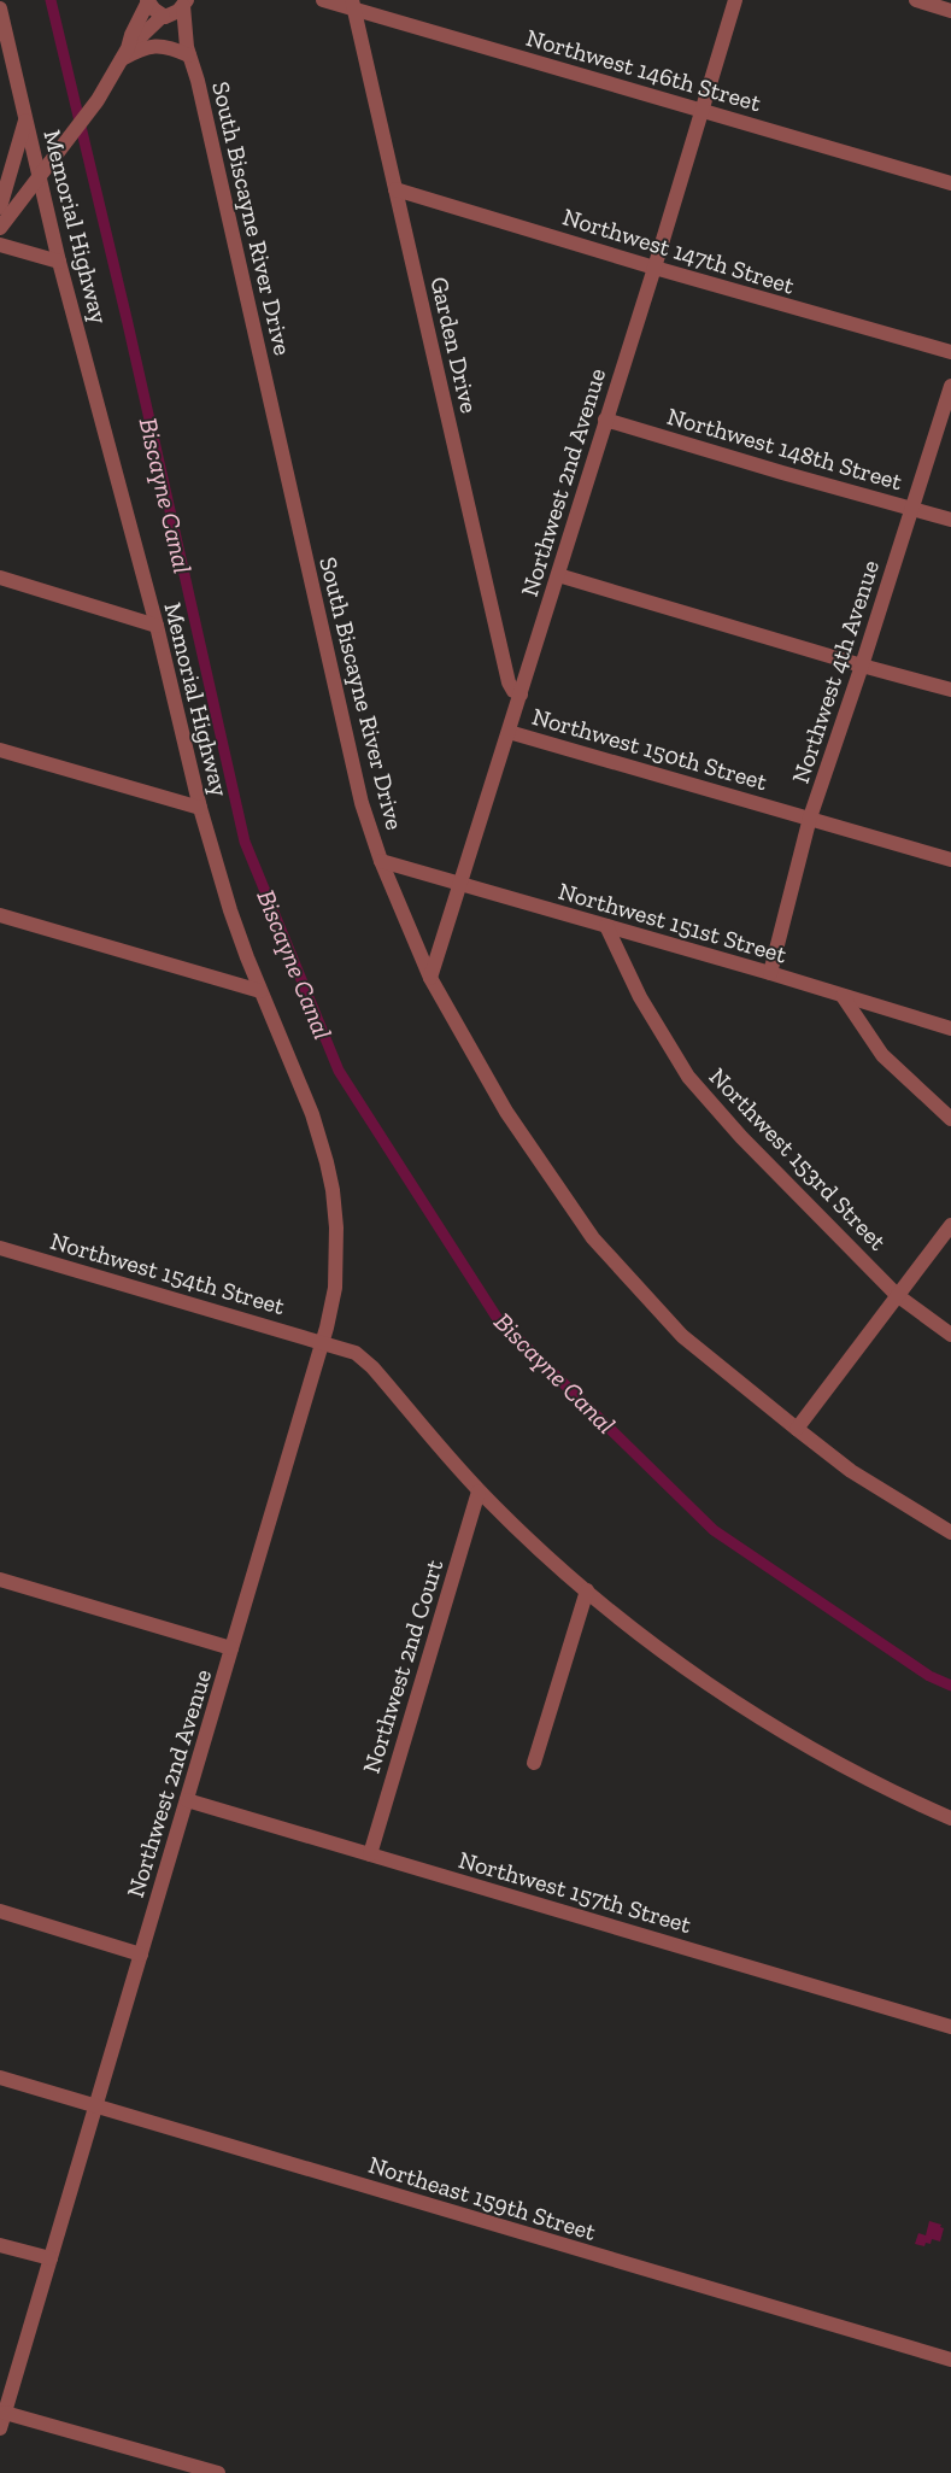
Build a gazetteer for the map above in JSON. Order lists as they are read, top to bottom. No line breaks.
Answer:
{"streets":{"street":["Northwest 146th Street","South Biscayne River Drive","Memorial Highway","Northwest 147th Street","Garden Drive","Northwest 148th Street","Northwest 2nd Avenue","Northwest 4th Avenue","Northwest 150th Street","Northwest 151st Street","Northwest 153rd Street","Northwest 154th Street","Northwest 2nd Court","Northwest 157th Street","Northeast 159th Street"]},"crossings":[["Northwest 146th Street","Garden Drive"],["Northwest 146th Street","Northwest 2nd Avenue"],["South Biscayne River Drive","Northwest 2nd Avenue"],["South Biscayne River Drive","Northwest 151st Street"],["Memorial Highway","Northwest 2nd Avenue"],["Northwest 147th Street","Garden Drive"],["Northwest 147th Street","Northwest 2nd Avenue"],["Garden Drive","Northwest 2nd Avenue"],["Northwest 148th Street","Northwest 2nd Avenue"],["Northwest 148th Street","Northwest 4th Avenue"],["Northwest 2nd Avenue","Northwest 150th Street"],["Northwest 2nd Avenue","Northwest 151st Street"],["Northwest 2nd Avenue","Northwest 154th Street"],["Northwest 2nd Avenue","Northwest 157th Street"],["Northwest 2nd Avenue","Northeast 159th Street"],["Northwest 4th Avenue","Northwest 150th Street"],["Northwest 4th Avenue","Northwest 151st Street"],["Northwest 151st Street","Northwest 153rd Street"],["Northwest 154th Street","Northwest 2nd Court"],["Northwest 2nd Court","Northwest 157th Street"]],"water":["Biscayne Canal"]}
